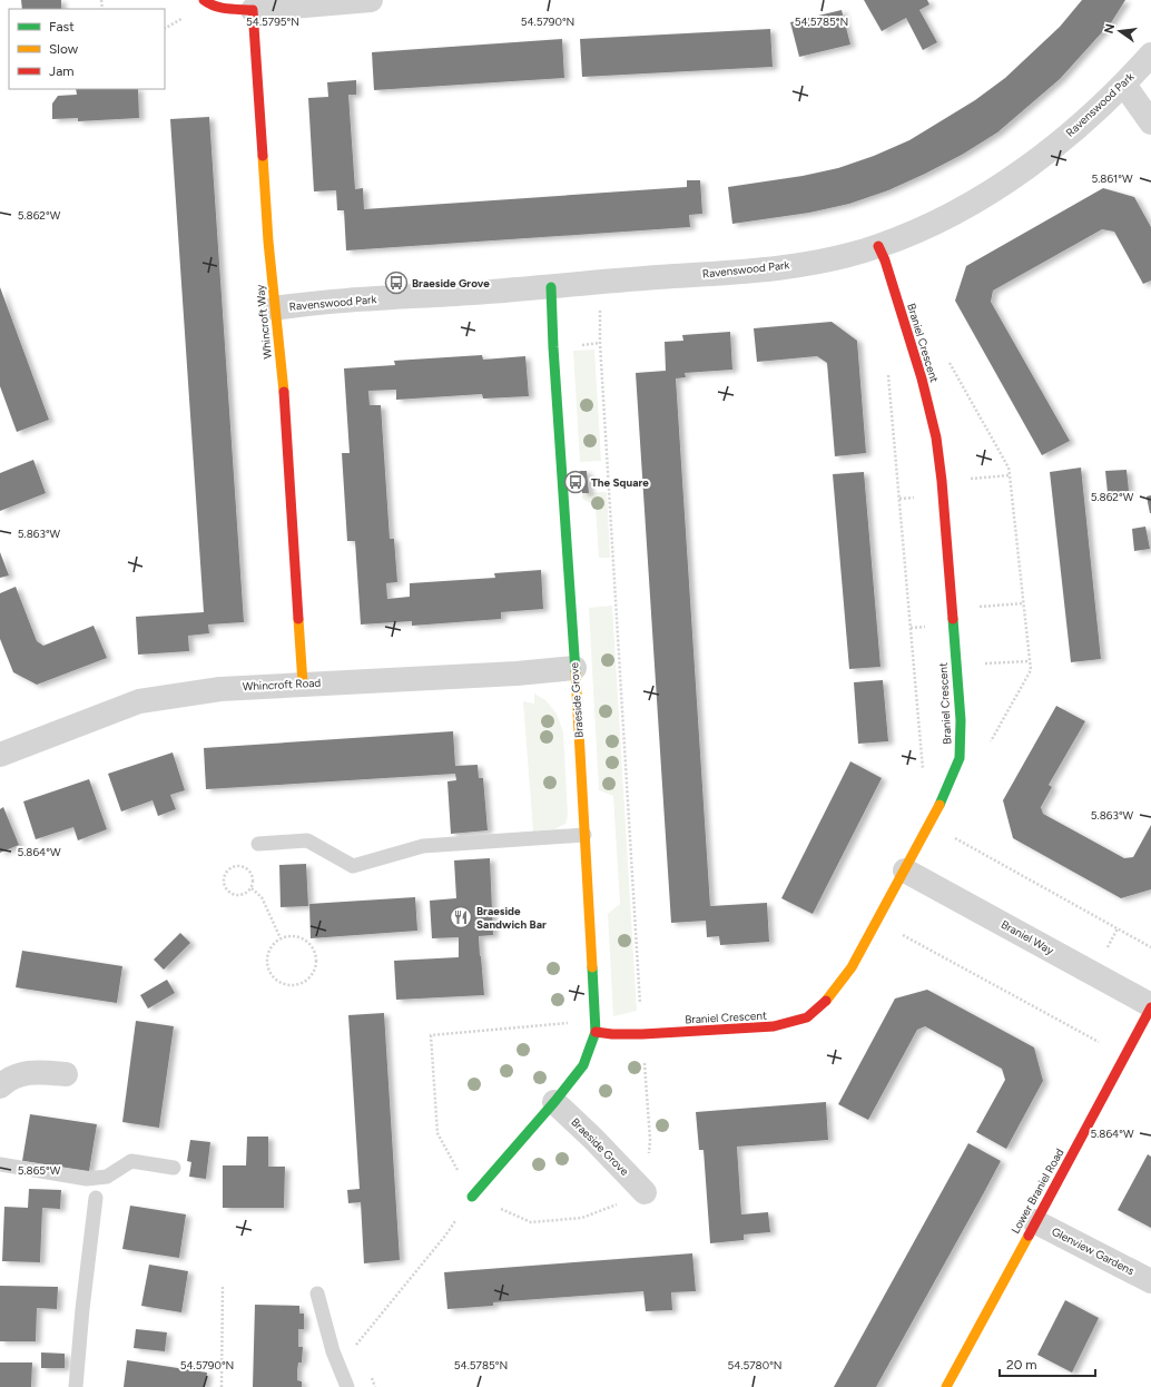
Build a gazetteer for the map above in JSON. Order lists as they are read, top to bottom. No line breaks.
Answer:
{"streets":{"street":["Ravenswood Park","Whincroft Way","Braniel Crescent","Whincroft Road","Braeside Grove","Braniel Way","Lower Braniel Road","Glenview Gardens"]},"crossings":[["Ravenswood Park","Whincroft Way"],["Ravenswood Park","Braniel Crescent"],["Ravenswood Park","Braeside Grove"],["Whincroft Way","Whincroft Road"],["Braniel Crescent","Braeside Grove"],["Braniel Crescent","Braniel Way"],["Whincroft Road","Braeside Grove"],["Braniel Way","Lower Braniel Road"],["Lower Braniel Road","Glenview Gardens"]],"places":{"bus stop":["Braeside Grove","The Square"],"restaurant":["Braeside Sandwich Bar"]},"legend":["Fast","Slow","Jam"],"scale_bar":"20 m","north":"left","coordinates":["54.5795°N","54.5790°N","54.5785°N","5.861°W","5.862°W","5.863°W","5.864°W","5.865°W","54.5780°N"]}
